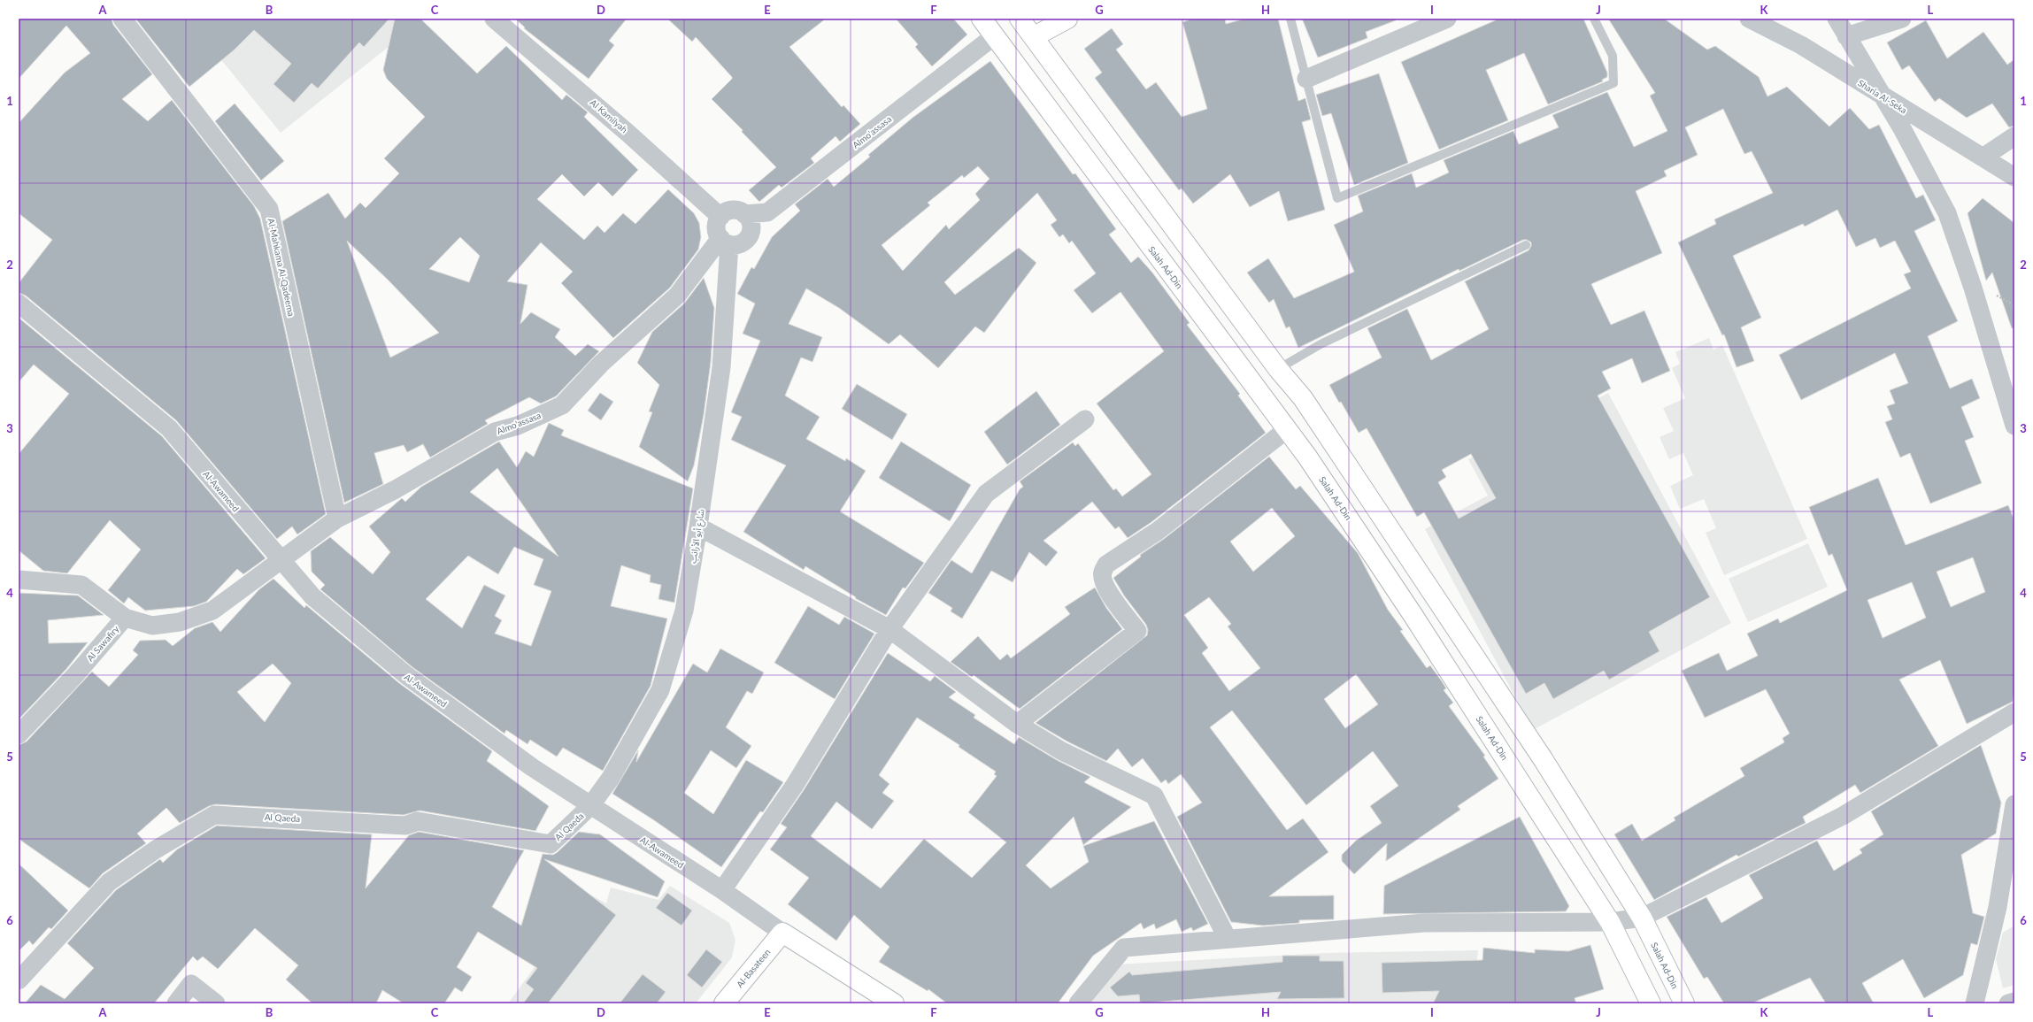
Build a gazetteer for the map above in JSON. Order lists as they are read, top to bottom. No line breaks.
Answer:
{"streets":{"main road":["Salah Ad-Din","Al-Awameed","Al-Basateen"],"street":["Sharia Al-Seka","Al Kamilyah","Almo'assasa","Al-Mahkama Al-Qadeema","شارع أبو الأرانب","Al Sawafiry","Al Qaeda"]},"crossings":[["Al Kamilyah","Almo'assasa"],["Al Kamilyah","شارع أبو الأرانب"],["Almo'assasa","Al-Mahkama Al-Qadeema"],["Almo'assasa","Salah Ad-Din"],["Almo'assasa","Al-Awameed"],["Almo'assasa","شارع أبو الأرانب"],["Almo'assasa","Al Sawafiry"],["Al-Awameed","شارع أبو الأرانب"],["Al-Awameed","Al Sawafiry"],["Al-Awameed","Al Qaeda"],["Al-Awameed","Al-Basateen"],["شارع أبو الأرانب","Al Qaeda"]],"grid":{"columns":["A","B","C","D","E","F","G","H","I","J","K","L"],"rows":["1","2","3","4","5","6"]}}
